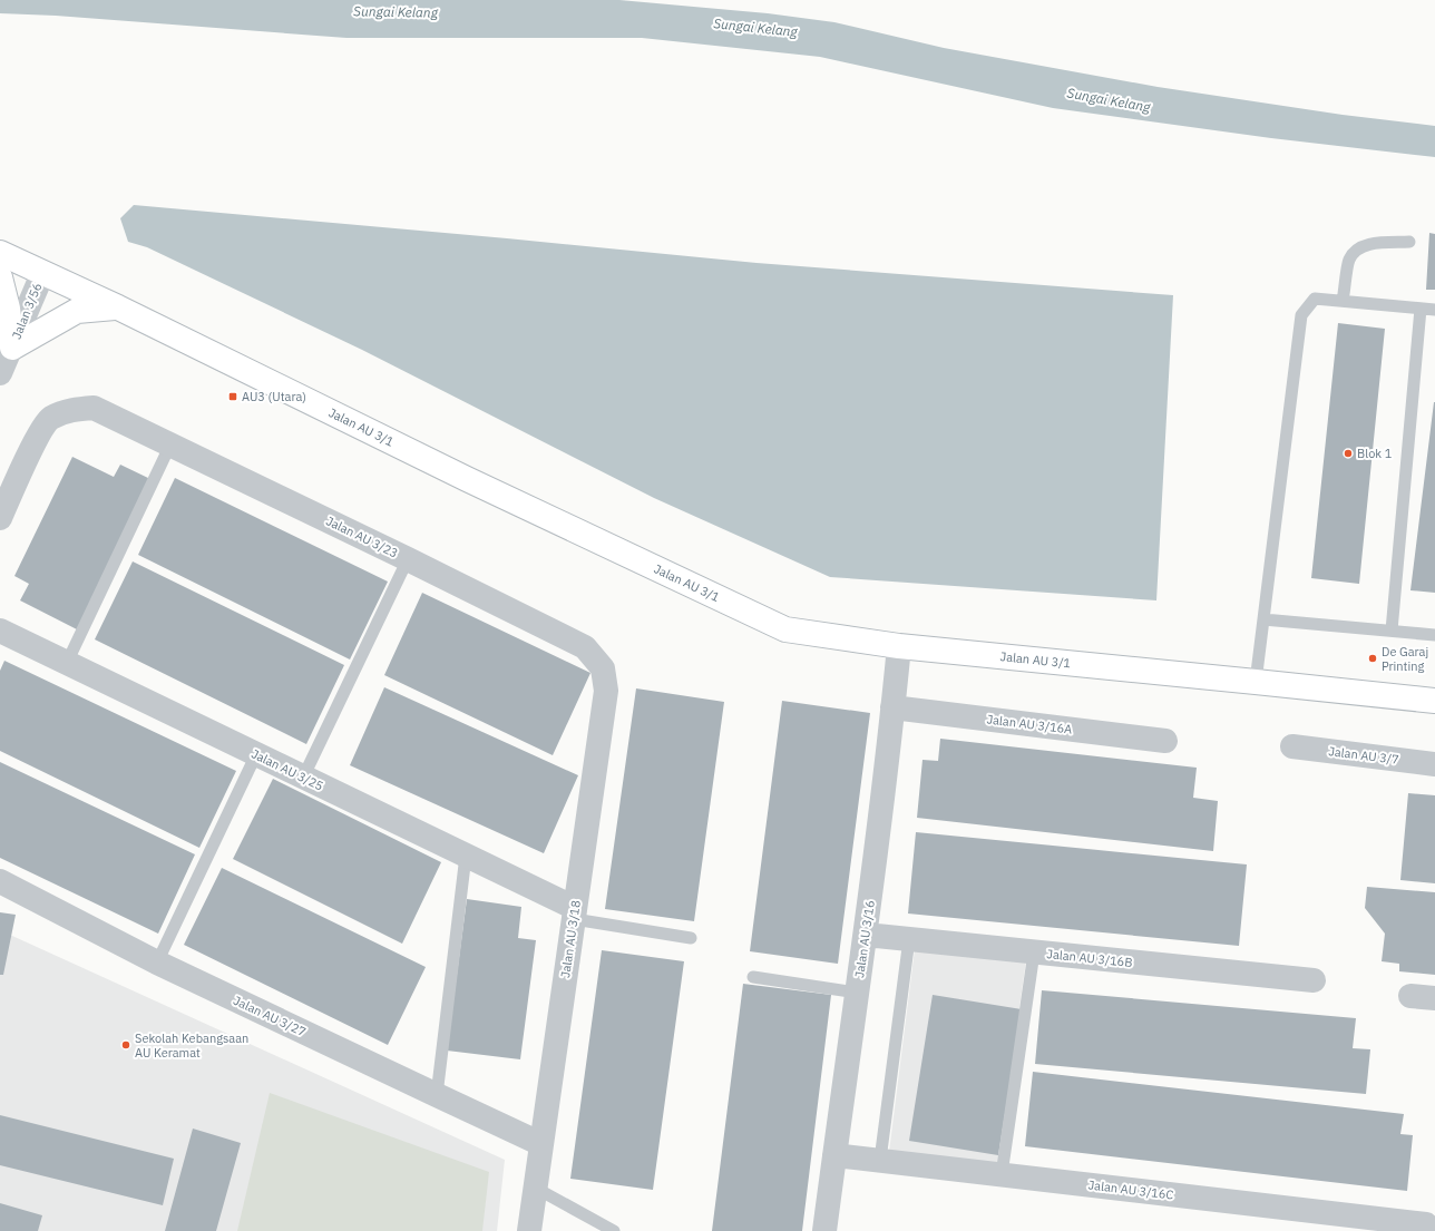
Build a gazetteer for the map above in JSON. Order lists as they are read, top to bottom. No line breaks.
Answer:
{"streets":{"main road":["Jalan AU 3/1"],"street":["Jalan 3/56","Jalan AU 3/23","Jalan AU 3/16A","Jalan AU 3/7","Jalan AU 3/25","Jalan AU 3/18","Jalan AU 3/16","Jalan AU 3/16B","Jalan AU 3/27","Jalan AU 3/16C"]},"crossings":[["Jalan 3/56","Jalan AU 3/1"],["Jalan AU 3/1","Jalan AU 3/16"],["Jalan AU 3/23","Jalan AU 3/18"],["Jalan AU 3/16A","Jalan AU 3/16"],["Jalan AU 3/25","Jalan AU 3/18"],["Jalan AU 3/18","Jalan AU 3/27"],["Jalan AU 3/16","Jalan AU 3/16B"],["Jalan AU 3/16","Jalan AU 3/16C"]],"water":["Sungai Kelang"],"places":{"transit":["AU3 (Utara)"],"other":["Blok 1","De Garaj Printing","Sekolah Kebangsaan AU Keramat"]}}
